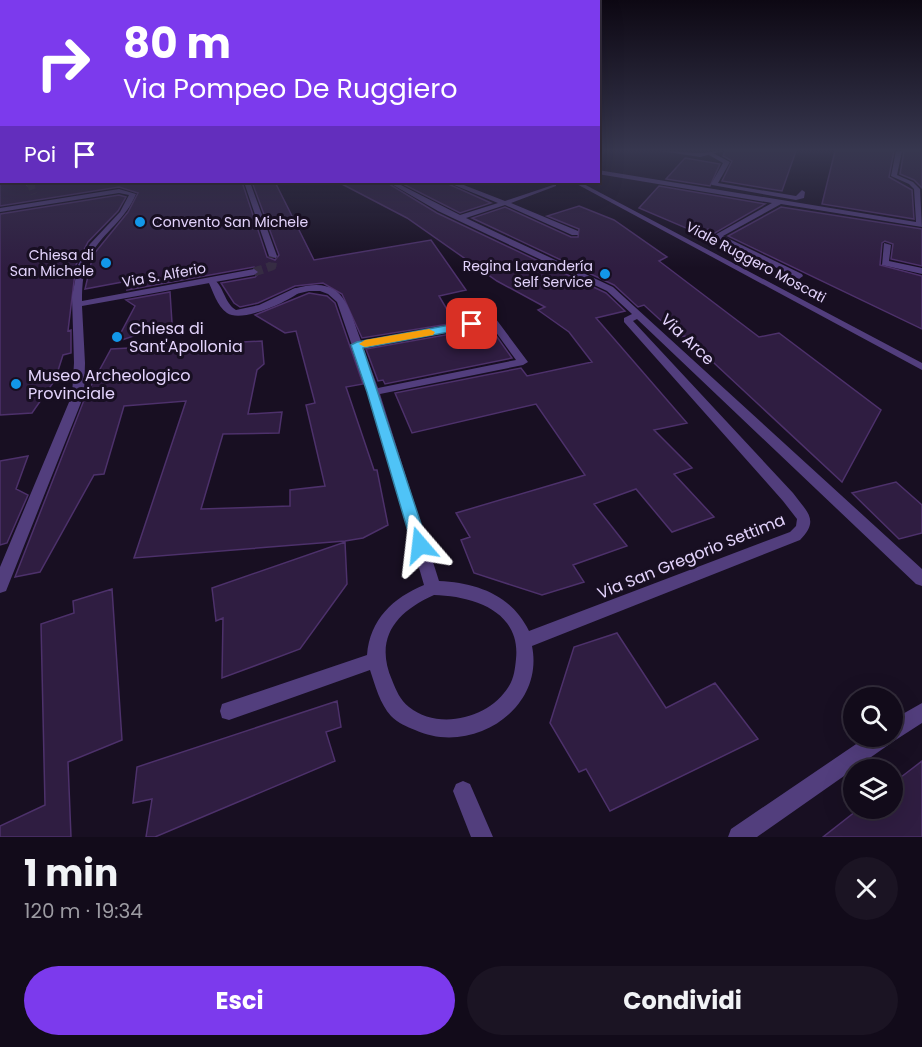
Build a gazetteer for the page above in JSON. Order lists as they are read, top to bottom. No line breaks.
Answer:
{"streets":{"street":["Viale Ruggero Moscati","Via S. Alferio","Via Arce","Via San Gregorio Settima"]},"crossings":[["Via Arce","Via San Gregorio Settima"]],"places":["Convento San Michele","Chiesa di San Michele","Regina Lavandería Self Service","Chiesa di Sant'Apollonia","Museo Archeologico Provinciale"],"page":{"turn":["80 m","Via Pompeo De Ruggiero"],"then":"Poi","heading":["1 min","120 m · 19:34"],"buttons":["Esci","Condividi"]}}
